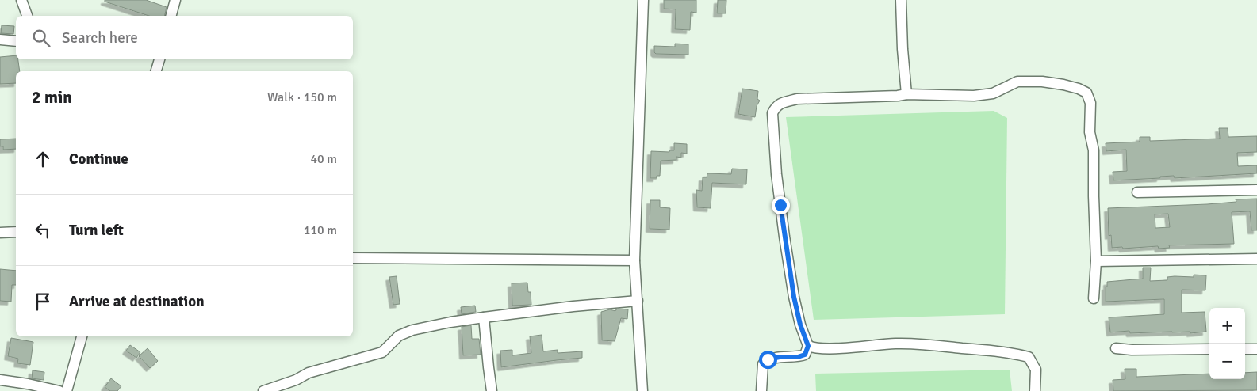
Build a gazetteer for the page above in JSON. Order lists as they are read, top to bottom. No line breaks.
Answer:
{"page":{"search":"Search here","heading":["2 min","Walk · 150 m"],"list":[["Continue","40 m"],["Turn left","110 m"],"Arrive at destination"],"map_buttons":["+","−"]}}
